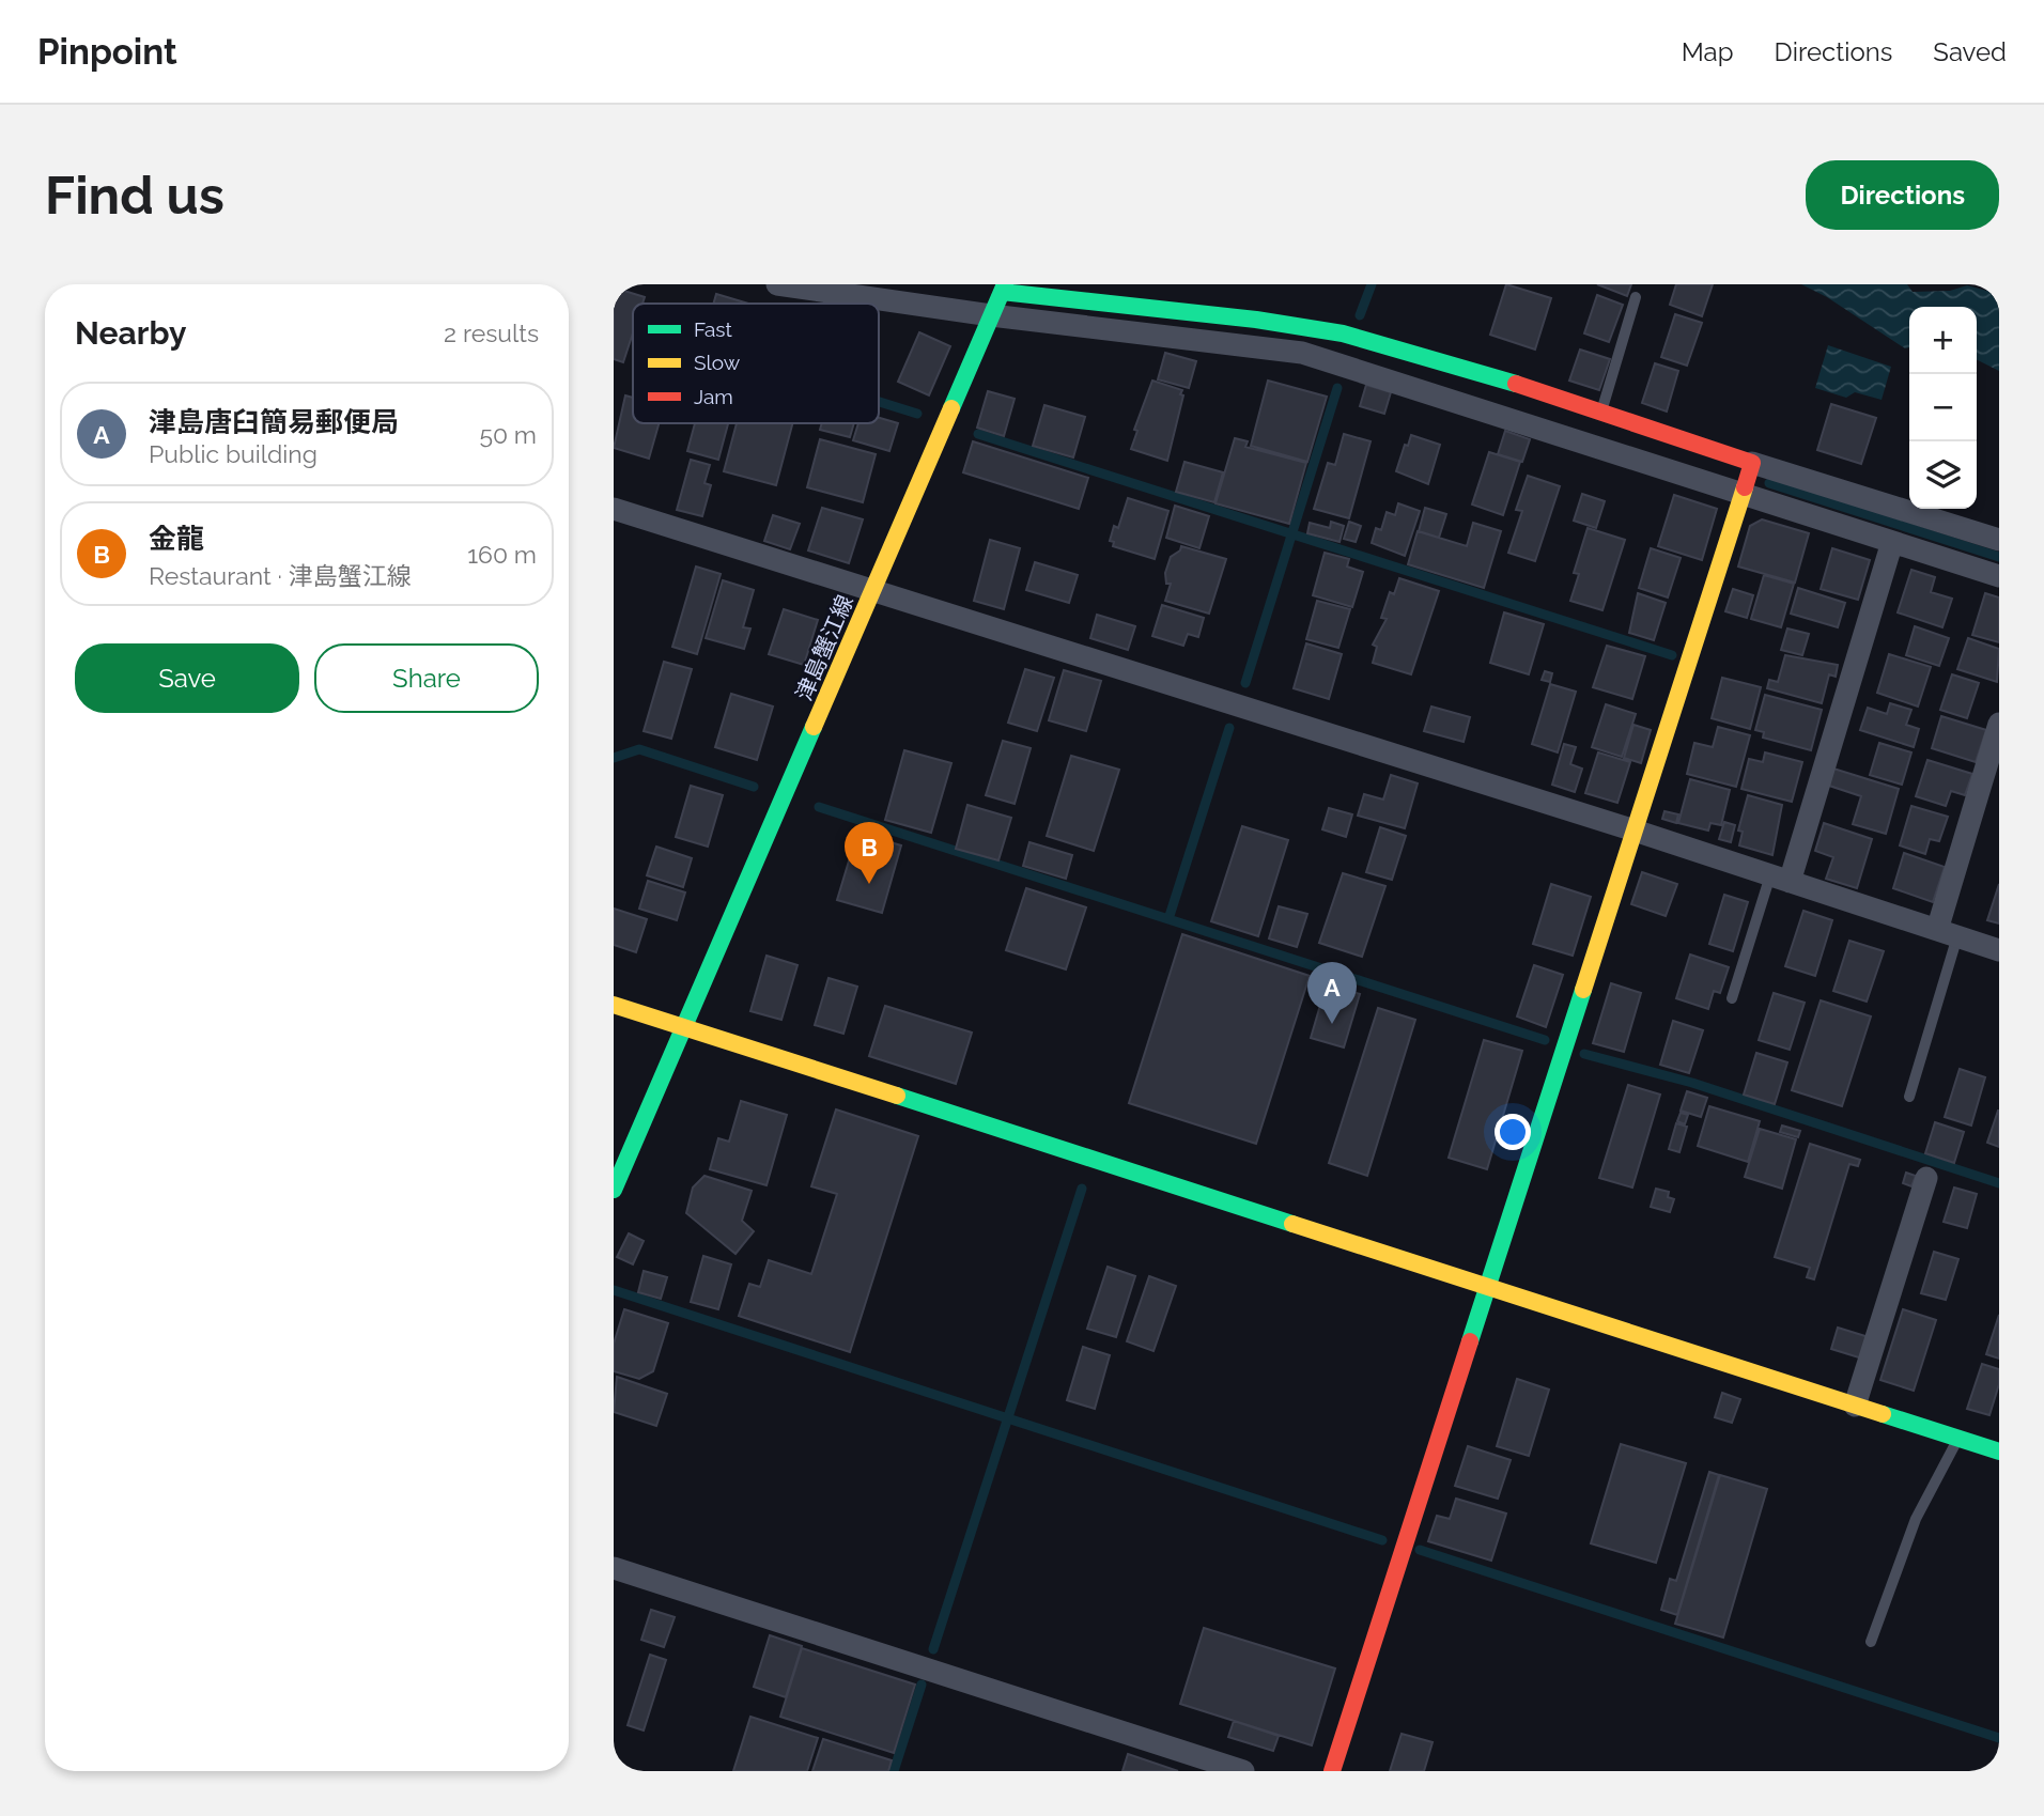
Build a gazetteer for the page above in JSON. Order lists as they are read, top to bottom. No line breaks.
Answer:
{"streets":{"street":["津島蟹江線"]},"legend":["Fast","Slow","Jam"],"page":{"header":"Pinpoint","nav":["Map","Directions","Saved"],"buttons":["Directions",["Save","Share"]],"title":"Find us","heading":["Nearby","2 results"],"map_buttons":["+","−"],"list":[{"mark":"A","name":"津島唐臼簡易郵便局","note":"Public building","value":"50 m"},{"mark":"B","name":"金龍","note":"Restaurant · 津島蟹江線","value":"160 m"}],"pins":["B","A"]}}
